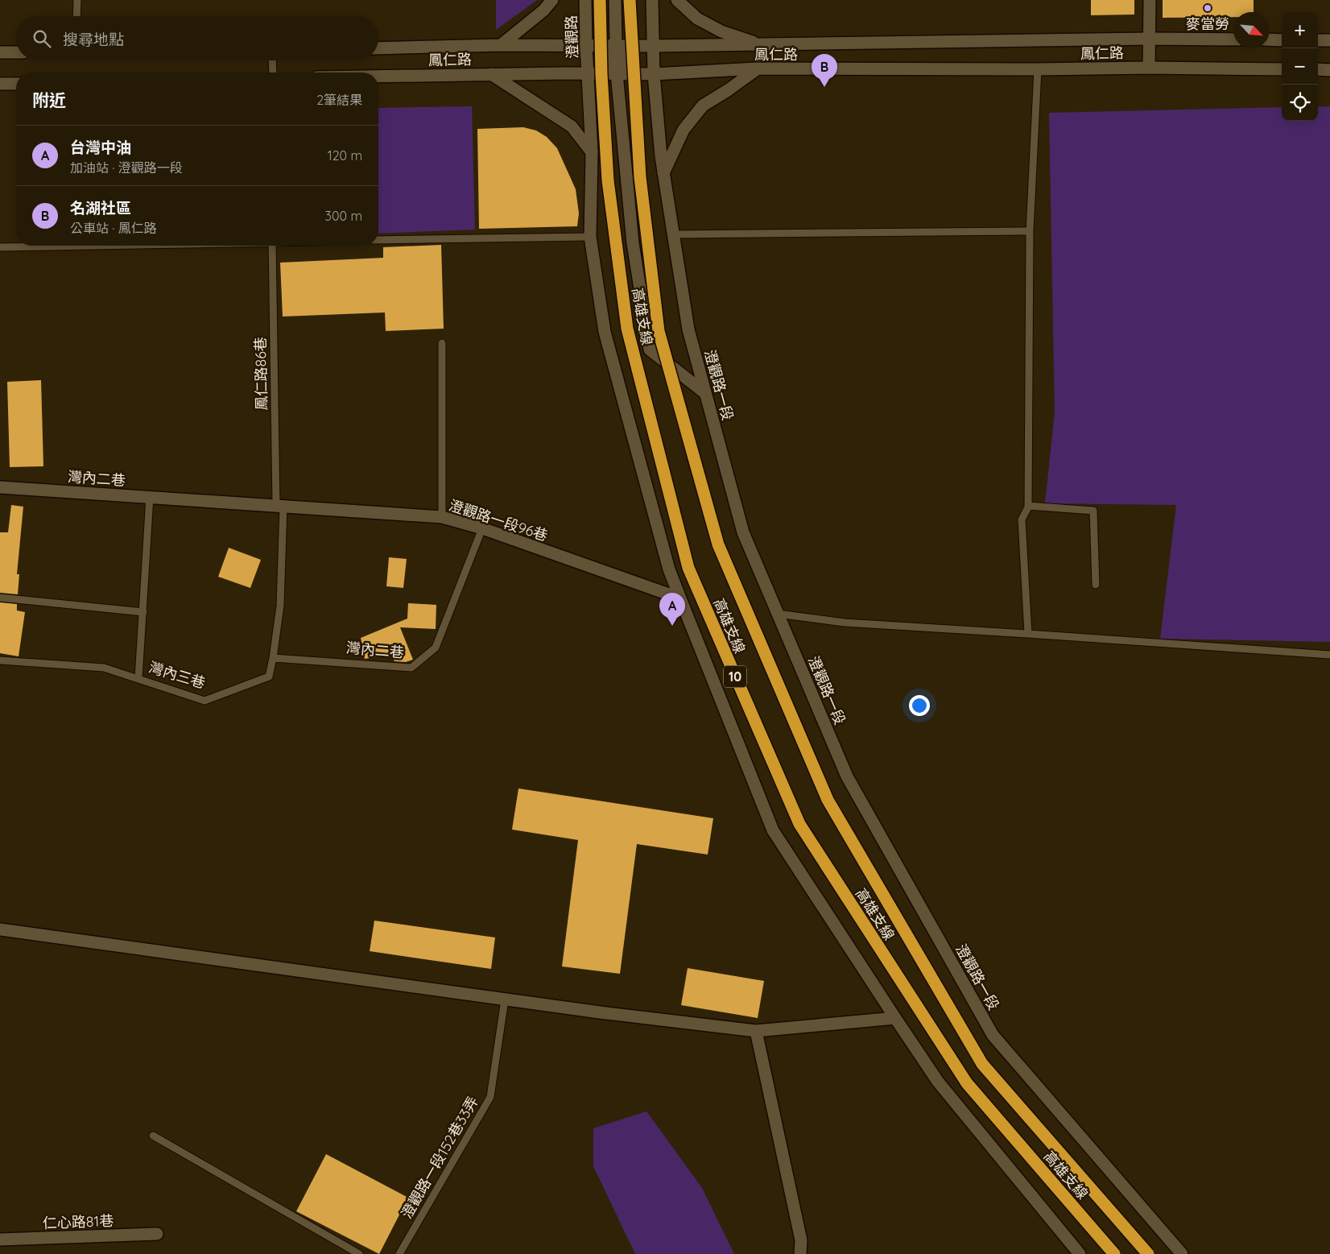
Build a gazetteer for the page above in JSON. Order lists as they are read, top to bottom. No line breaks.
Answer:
{"streets":{"highway":["高雄支線","10"],"street":["澄觀路","鳳仁路","澄觀路一段","灣內二巷","澄觀路一段96巷","仁心路81巷"],"lane":["鳳仁路86巷","灣內三巷","澄觀路一段152巷33弄"]},"crossings":[["澄觀路","鳳仁路"],["鳳仁路","澄觀路一段"],["鳳仁路86巷","澄觀路一段96巷"],["鳳仁路86巷","灣內三巷"],["灣內二巷","澄觀路一段96巷"],["灣內二巷","灣內三巷"],["澄觀路一段96巷","灣內三巷"]],"places":["麥當勞"],"north":"bottom right","page":{"map_buttons":["+","−"],"search":"搜尋地點","pins":["B","A"],"heading":["附近","2筆結果"],"list":[{"mark":"A","name":"台灣中油","note":"加油站 · 澄觀路一段","value":"120 m"},{"mark":"B","name":"名湖社區","note":"公車站 · 鳳仁路","value":"300 m"}]}}
